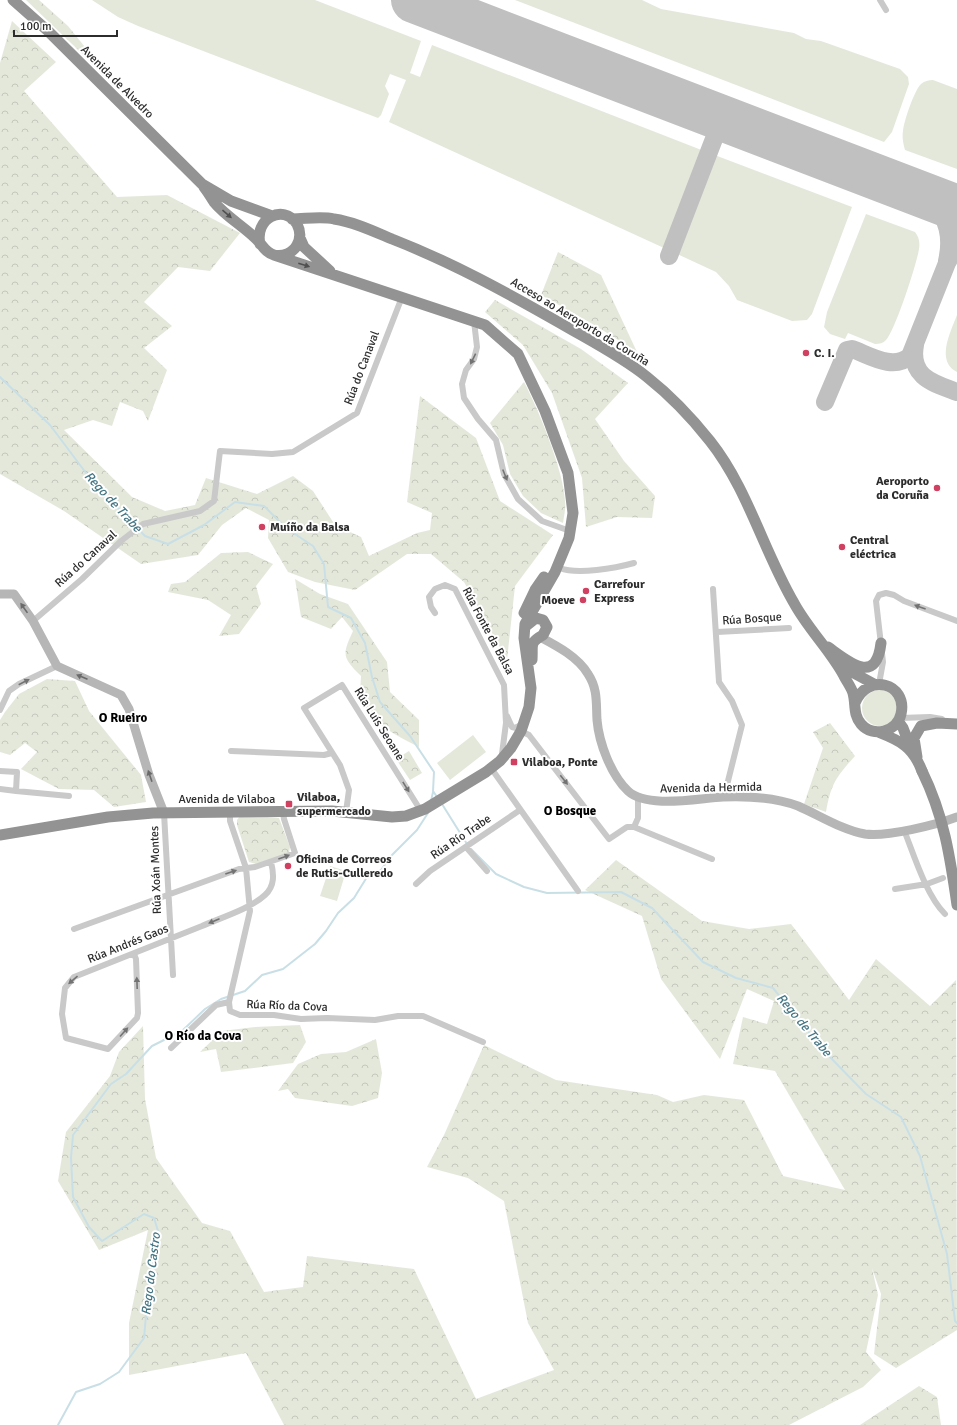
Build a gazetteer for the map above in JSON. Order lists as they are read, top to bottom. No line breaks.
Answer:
{"streets":{"highway":["Avenida de Alvedro","Acceso ao Aeroporto da Coruña","Avenida de Vilaboa"],"street":["Rúa do Canaval","Rúa Bosque","Rúa Fonte da Balsa","Rúa Luís Seoane","Avenida da Hermida","Rúa Río Trabe","Rúa Xoán Montes","Rúa Andrés Gaos","Rúa Río da Cova"]},"crossings":[["Avenida de Alvedro","Acceso ao Aeroporto da Coruña"],["Rúa Bosque","Avenida da Hermida"],["Rúa Fonte da Balsa","Avenida de Vilaboa"],["Rúa Luís Seoane","Avenida de Vilaboa"],["Avenida de Vilaboa","Rúa Xoán Montes"],["Avenida de Vilaboa","Rúa Río da Cova"],["Rúa Xoán Montes","Rúa Andrés Gaos"],["Rúa Andrés Gaos","Rúa Río da Cova"]],"districts":["O Rueiro","O Bosque","O Río da Cova"],"water":["Rego de Trabe","Rego do Castro"],"places":{"other":["C. I.","Aeroporto da Coruña","Muíño da Balsa","Central eléctrica","Carrefour Express","Moeve","Oficina de Correos de Rutis-Culleredo"],"transit":["Vilaboa, Ponte","Vilaboa, supermercado"]},"scale_bar":"100 m"}
